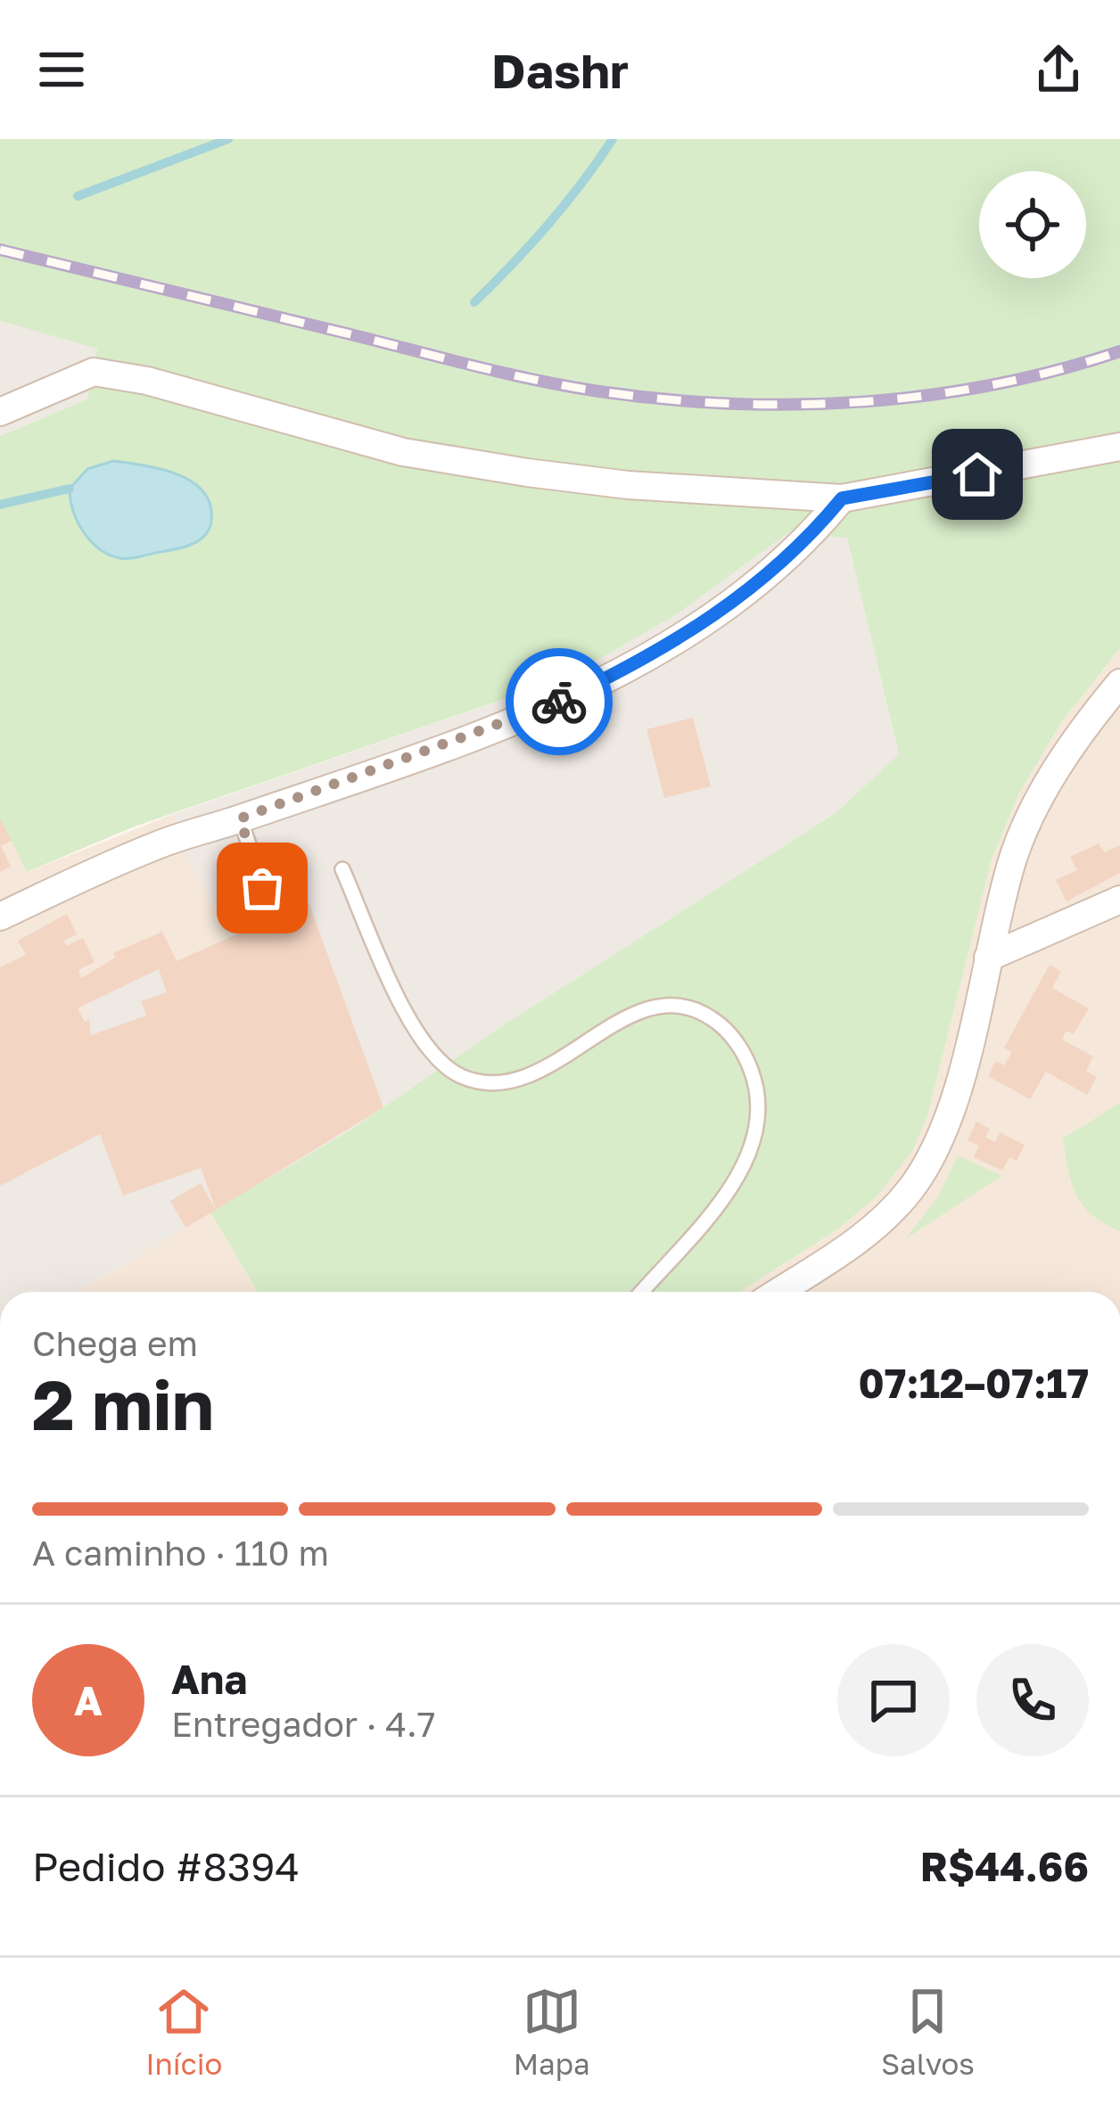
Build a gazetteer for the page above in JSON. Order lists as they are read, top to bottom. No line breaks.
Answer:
{"page":{"header":"Dashr","heading":["2 min","Chega em","07:12–07:17"],"panel":["Ana","Entregador · 4.7","Pedido #8394","R$44.66"],"bar":"A caminho · 110 m","round":"A","tabs":["Início","Mapa","Salvos"]}}
